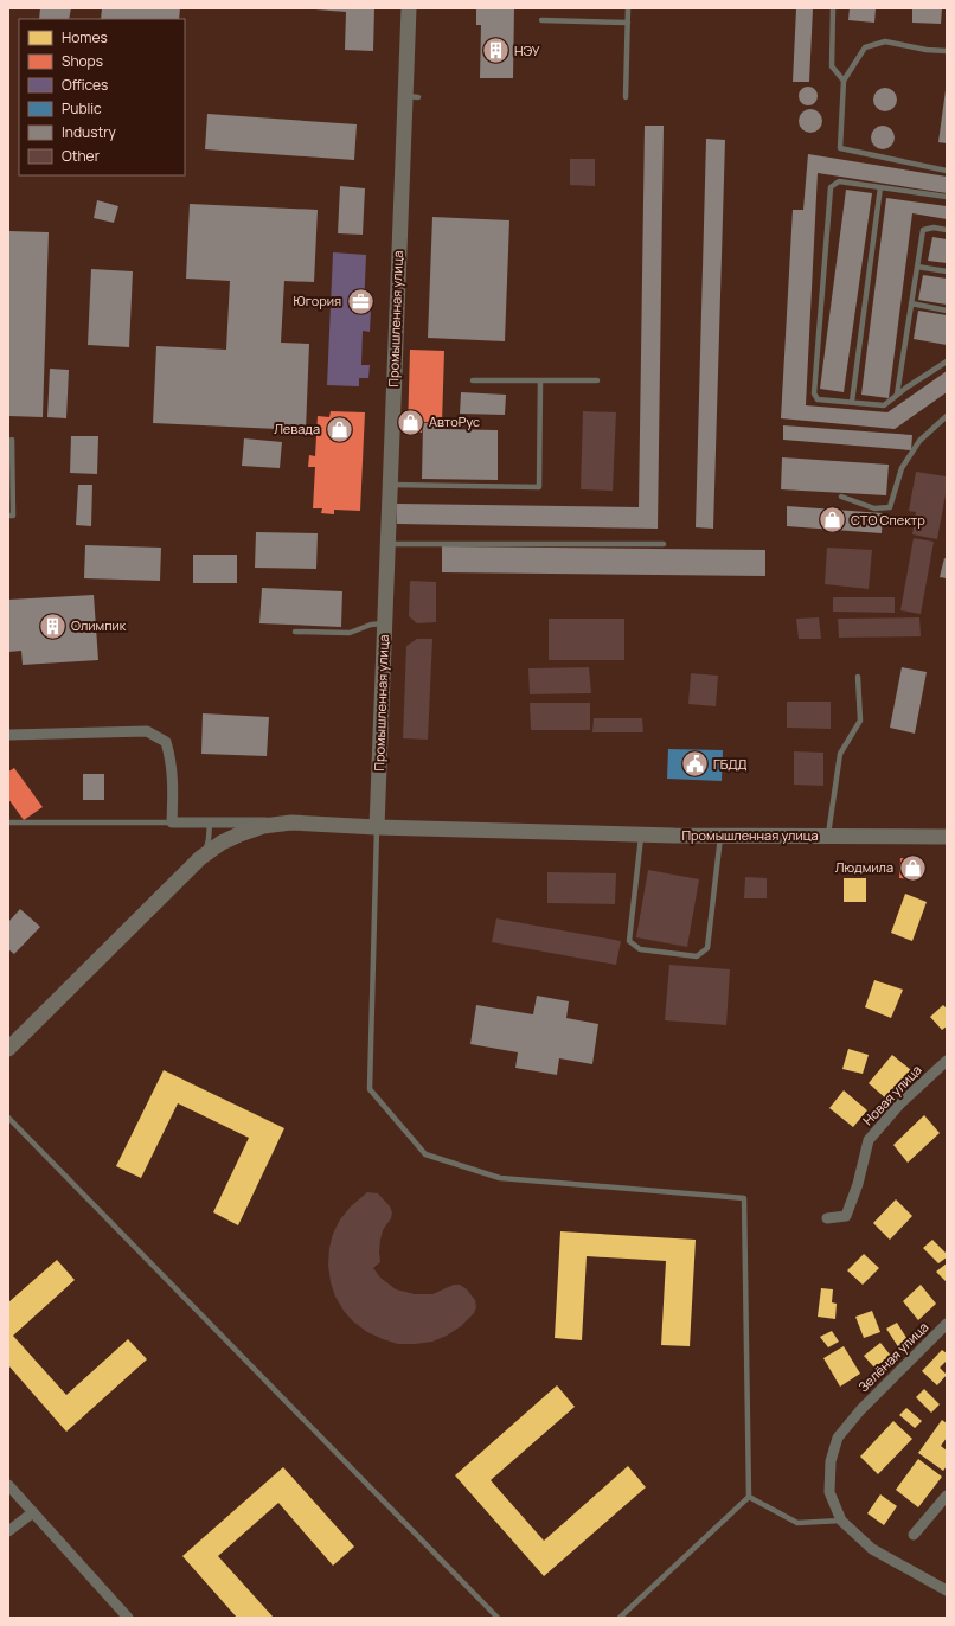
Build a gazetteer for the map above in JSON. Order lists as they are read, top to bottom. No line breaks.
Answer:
{"streets":{"main road":["Промышленная улица"],"street":["Новая улица","Зелёная улица"]},"places":{"building":["НЭУ","Олимпик"],"office":["Югория"],"shop":["АвтоРус","Левада","СТО Спектр","Людмила"],"public building":["ГБДД"]},"legend":["Homes","Shops","Offices","Public","Industry","Other"]}
